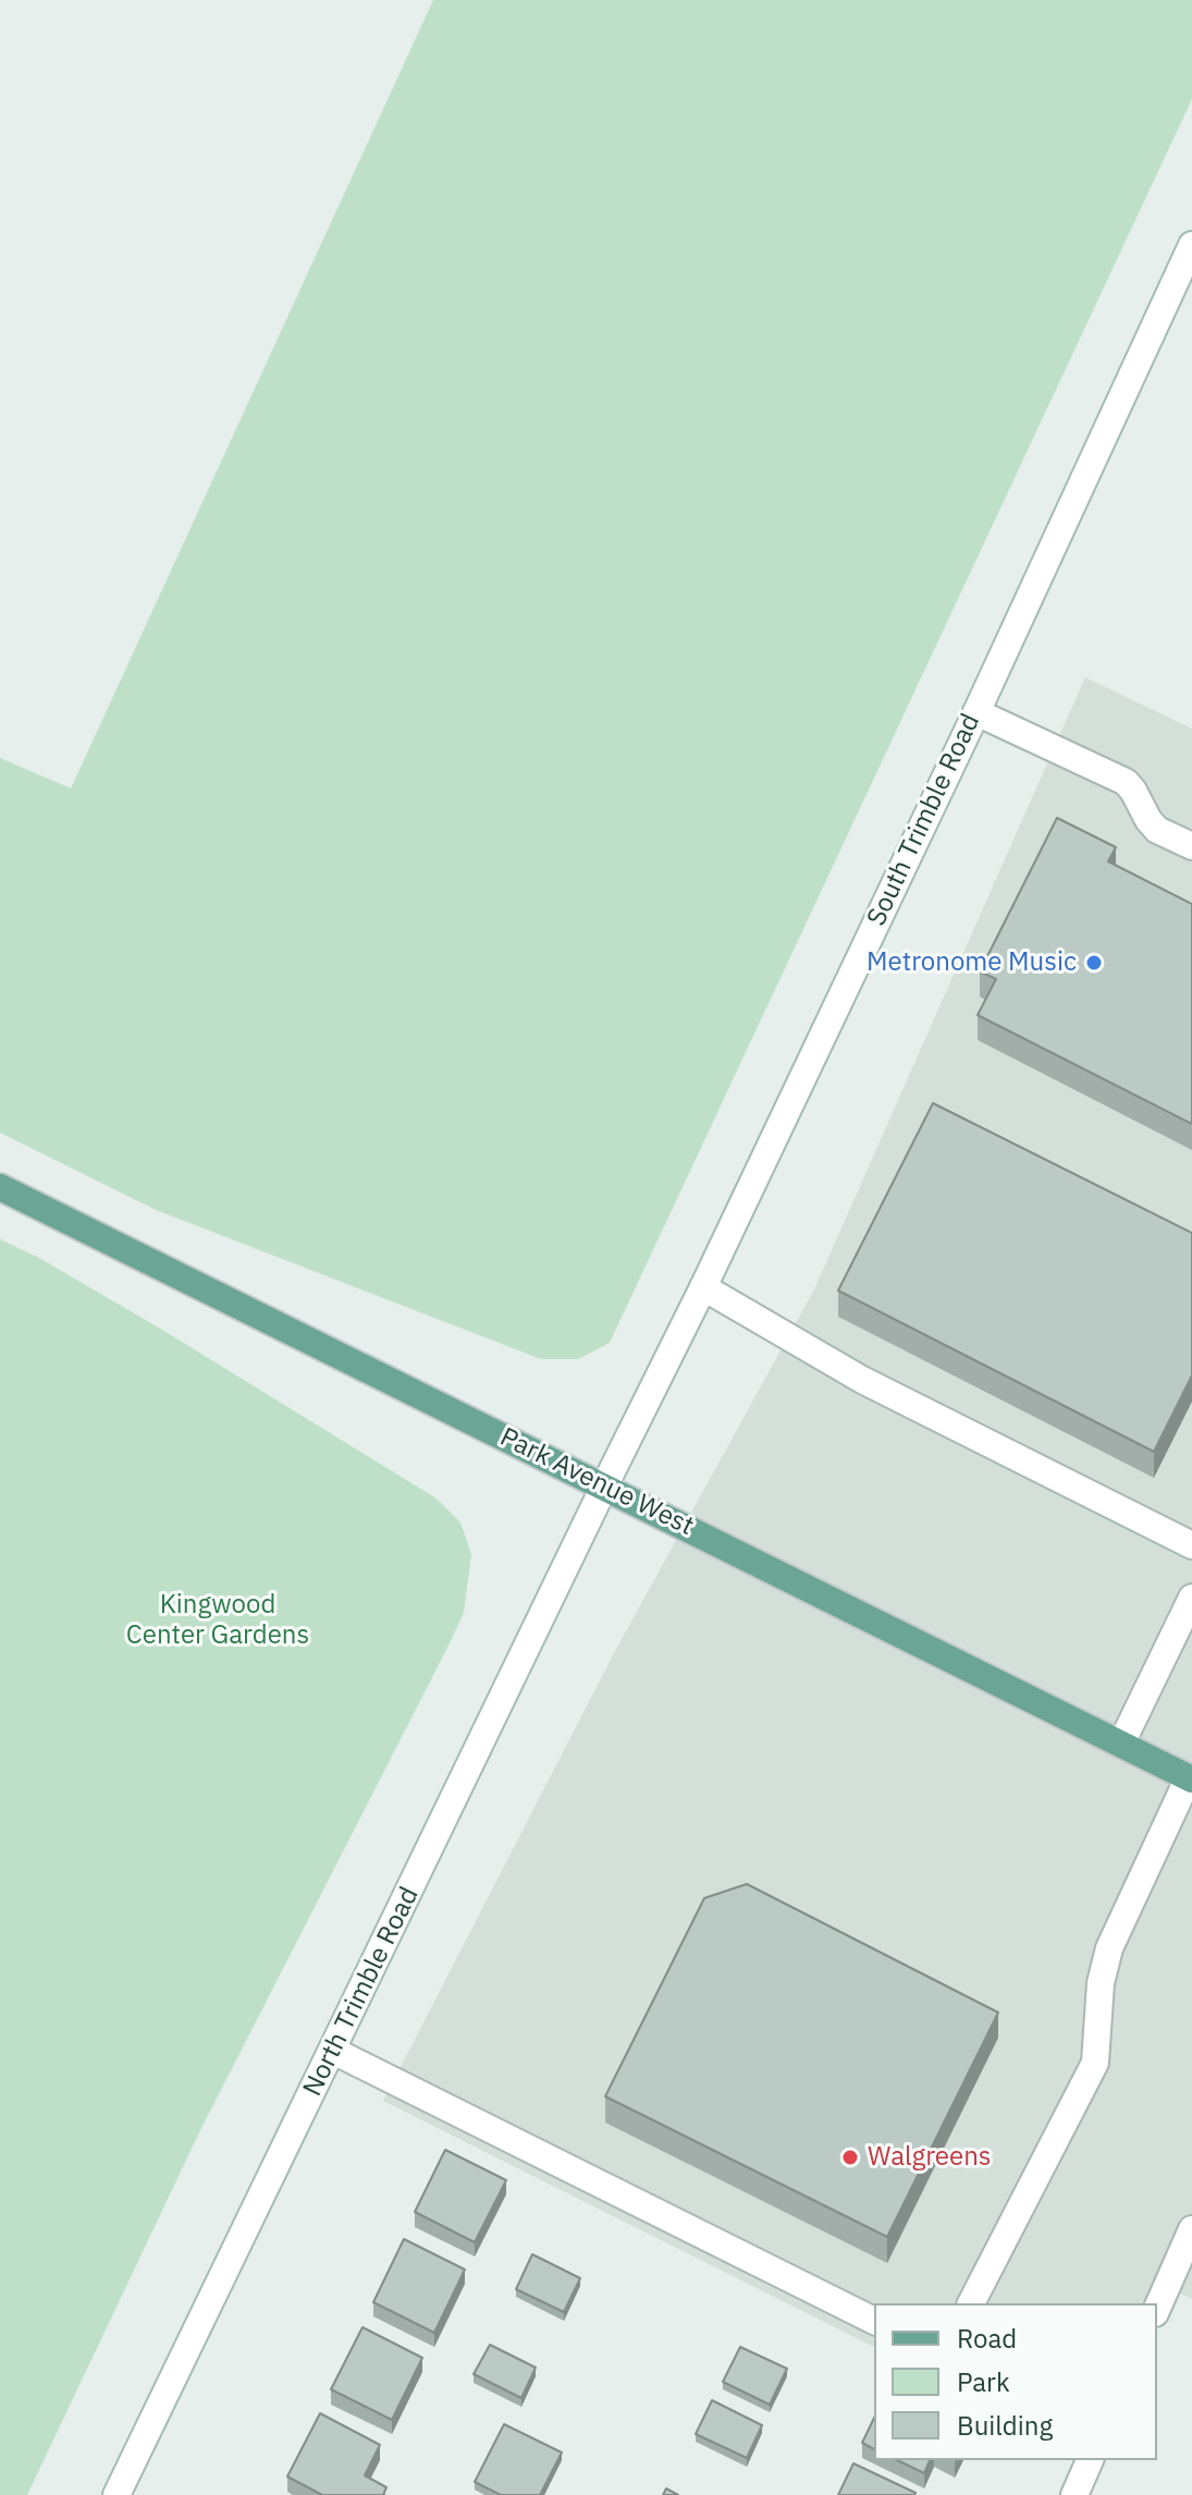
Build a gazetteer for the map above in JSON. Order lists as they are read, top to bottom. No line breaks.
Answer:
{"streets":{"main road":["South Trimble Road","Park Avenue West","North Trimble Road"]},"crossings":[["South Trimble Road","Park Avenue West"],["South Trimble Road","North Trimble Road"],["Park Avenue West","North Trimble Road"]],"parks":["Kingwood Center Gardens"],"places":["Metronome Music","Walgreens"],"legend":["Road","Park","Building"]}
